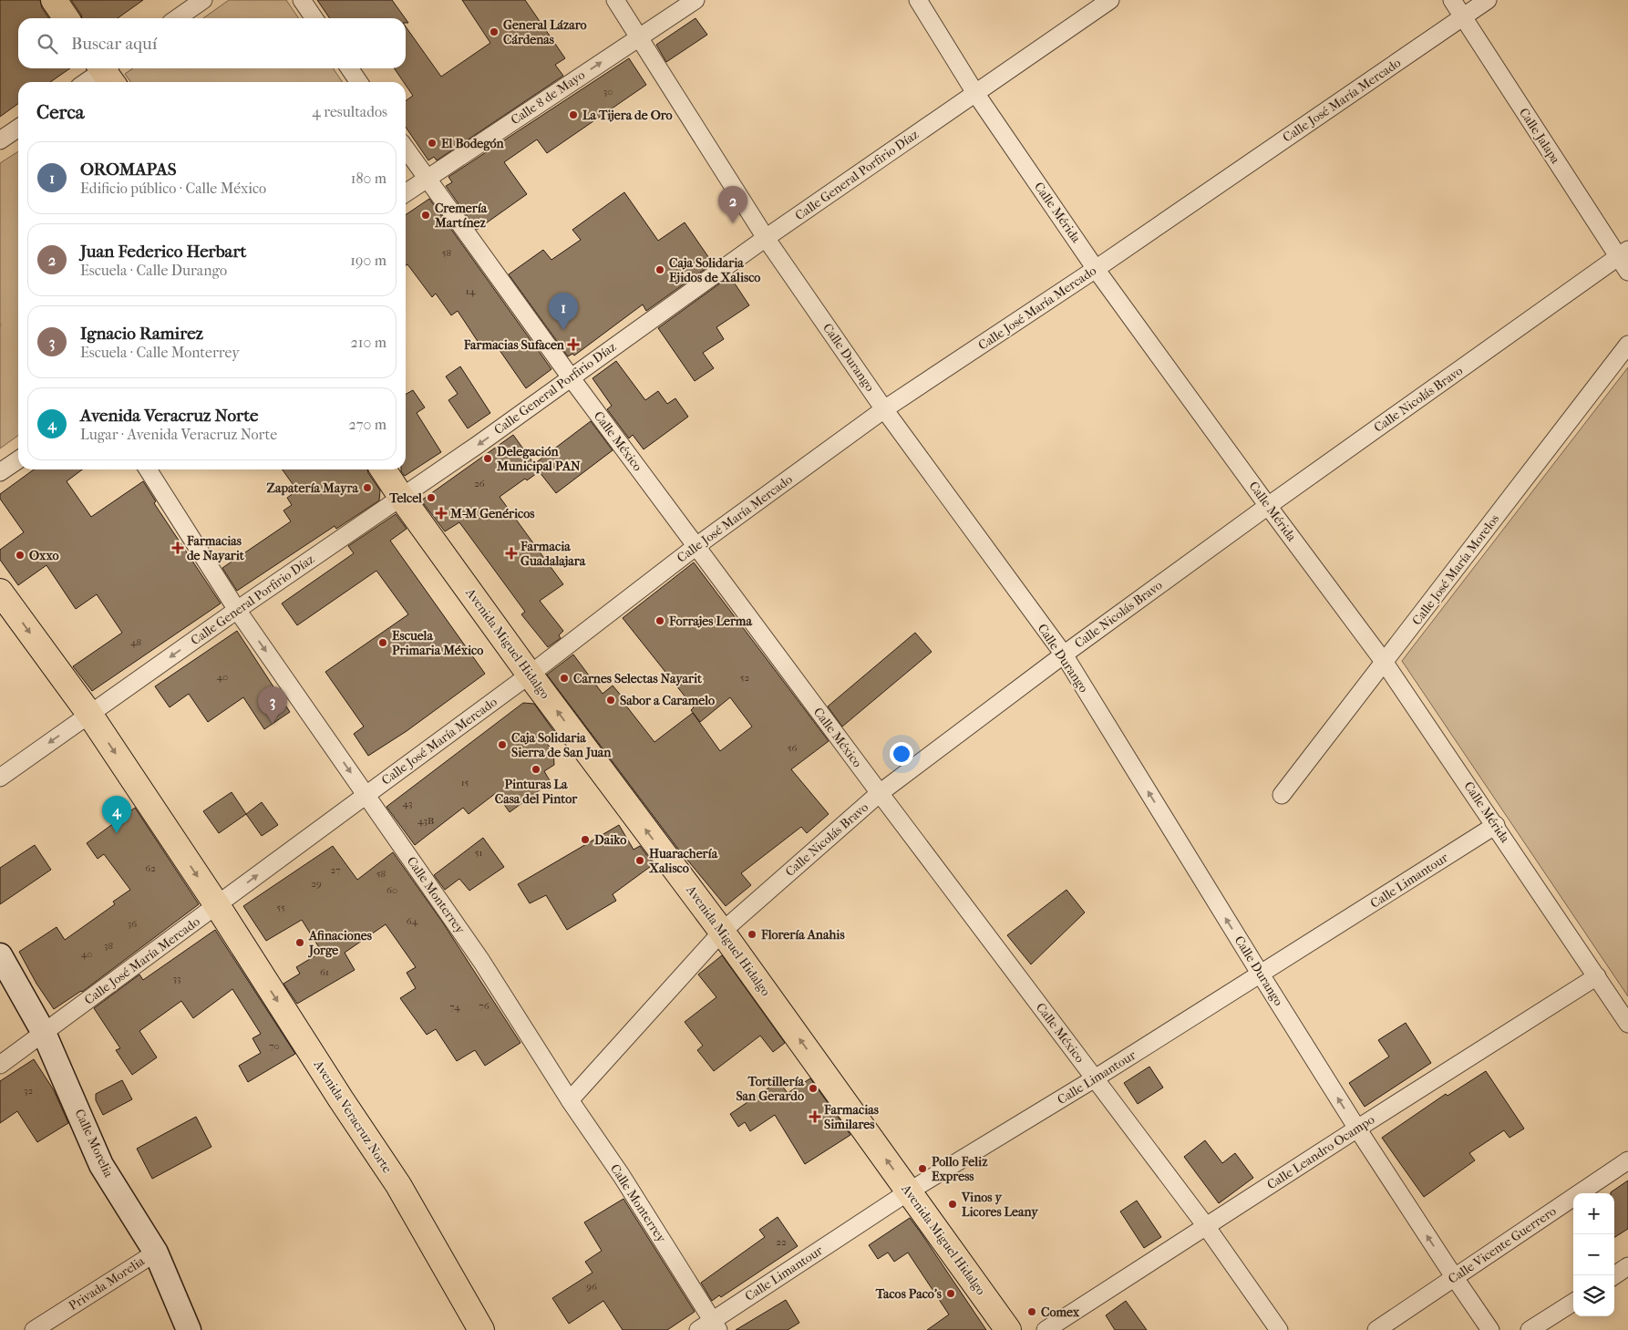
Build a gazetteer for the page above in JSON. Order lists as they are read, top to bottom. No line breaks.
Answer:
{"streets":{"highway":["Avenida Miguel Hidalgo","Avenida Veracruz Norte"],"street":["Calle 8 de Mayo","Calle José María Mercado","Calle Jalapa","Calle General Porfirio Díaz","Calle Mérida","Calle Durango","Calle Nicolás Bravo","Calle México","Calle José María Morelos","Calle Limantour","Calle Monterrey","Calle Morelia","Calle Leandro Ocampo","Calle Vicente Guerrero","Privada Morelia"]},"crossings":[["Calle 8 de Mayo","Calle Durango"],["Calle 8 de Mayo","Calle México"],["Calle José María Mercado","Calle Jalapa"],["Calle José María Mercado","Calle Mérida"],["Calle José María Mercado","Calle Durango"],["Calle José María Mercado","Calle México"],["Calle José María Mercado","Avenida Miguel Hidalgo"],["Calle José María Mercado","Calle Monterrey"],["Calle José María Mercado","Avenida Veracruz Norte"],["Calle José María Mercado","Calle Morelia"],["Calle Jalapa","Calle Nicolás Bravo"],["Calle General Porfirio Díaz","Calle Mérida"],["Calle General Porfirio Díaz","Calle Durango"],["Calle General Porfirio Díaz","Calle México"],["Calle General Porfirio Díaz","Avenida Miguel Hidalgo"],["Calle General Porfirio Díaz","Calle Monterrey"],["Calle General Porfirio Díaz","Avenida Veracruz Norte"],["Calle Mérida","Calle Nicolás Bravo"],["Calle Mérida","Calle José María Morelos"],["Calle Mérida","Calle Limantour"],["Calle Mérida","Calle Leandro Ocampo"],["Calle Durango","Calle Nicolás Bravo"],["Calle Durango","Calle Limantour"],["Calle Durango","Calle Leandro Ocampo"],["Calle Durango","Calle Vicente Guerrero"],["Calle Nicolás Bravo","Calle México"],["Calle Nicolás Bravo","Avenida Miguel Hidalgo"],["Calle Nicolás Bravo","Calle Monterrey"],["Calle México","Calle Limantour"],["Calle México","Calle Leandro Ocampo"],["Avenida Miguel Hidalgo","Calle Limantour"],["Calle Limantour","Calle Monterrey"],["Calle Morelia","Privada Morelia"]],"one_way":["Calle 8 de Mayo","Calle General Porfirio Díaz","Calle Durango","Avenida Miguel Hidalgo","Avenida Veracruz Norte"],"places":{"other":["General Lázaro Cárdenas","La Tijera de Oro","El Bodegón","Cremería Martínez","Caja Solidaria Ejidos de Xalisco","Delegación Municipal PAN","Zapatería Mayra","Telcel","Oxxo","Forrajes Lerma","Escuela Primaria México","Carnes Selectas Nayarit","Sabor a Caramelo","Caja Solidaria Sierra de San Juan","Pinturas La Casa del Pintor","Daiko","Huarachería Xalisco","Florería Anahis","Afinaciones Jorge","Tortillería San Gerardo","Pollo Feliz Express","Vinos y Licores Leany","Tacos Paco's","Comex"],"health":["Farmacias Sufacen","M-M Genéricos","Farmacias de Nayarit","Farmacia Guadalajara","Farmacias Similares"]},"house_numbers":["30","58","14","26","48","40","52","56","15","43","43B","51","62","27","58","29","60","55","64","36","38","40","61","33","76","74","70","32","22","96"],"page":{"search":"Buscar aquí","heading":["Cerca","4 resultados"],"list":[{"mark":"1","name":"OROMAPAS","note":"Edificio público · Calle México","value":"180 m"},{"mark":"2","name":"Juan Federico Herbart","note":"Escuela · Calle Durango","value":"190 m"},{"mark":"3","name":"Ignacio Ramirez","note":"Escuela · Calle Monterrey","value":"210 m"},{"mark":"4","name":"Avenida Veracruz Norte","note":"Lugar · Avenida Veracruz Norte","value":"270 m"}],"pins":["2","1","3","4"],"map_buttons":["+","−"]}}
